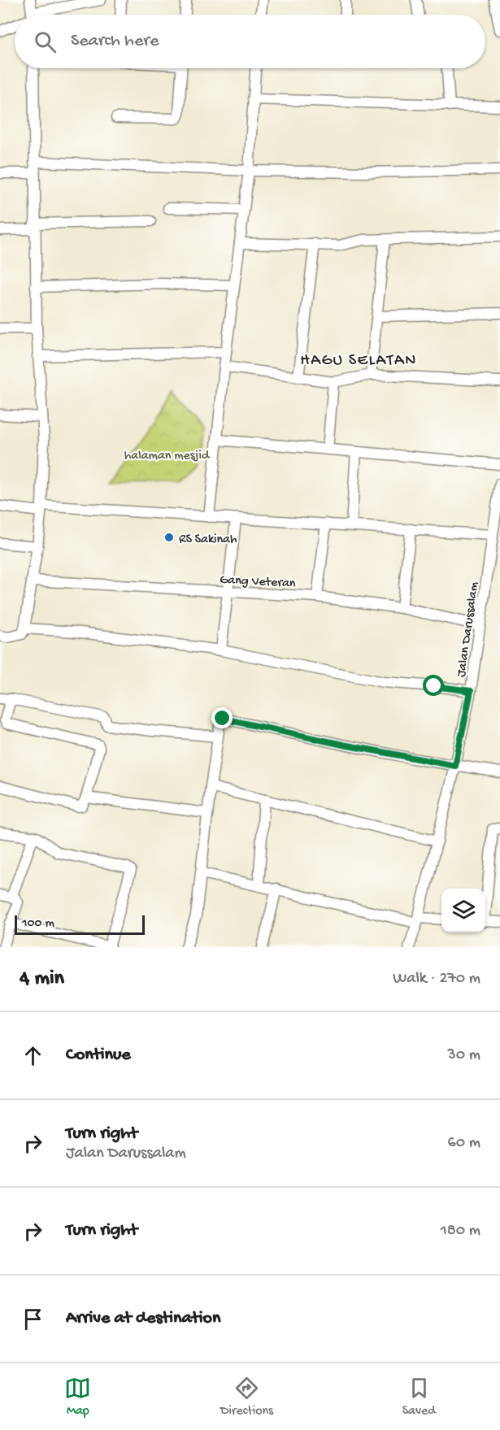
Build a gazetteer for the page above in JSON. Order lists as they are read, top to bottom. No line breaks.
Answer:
{"streets":{"street":["Gang Veteran","Jalan Darussalam"]},"crossings":[["Gang Veteran","Jalan Darussalam"]],"districts":["HAGU SELATAN"],"parks":["halaman mesjid"],"places":["RS Sakinah"],"scale_bar":"100 m","page":{"search":"Search here","scale":"100 m","heading":["4 min","Walk · 270 m"],"list":[["Continue","30 m"],["Turn right","Jalan Darussalam","60 m"],["Turn right","180 m"],"Arrive at destination"],"nav":["Map","Directions","Saved"]}}
